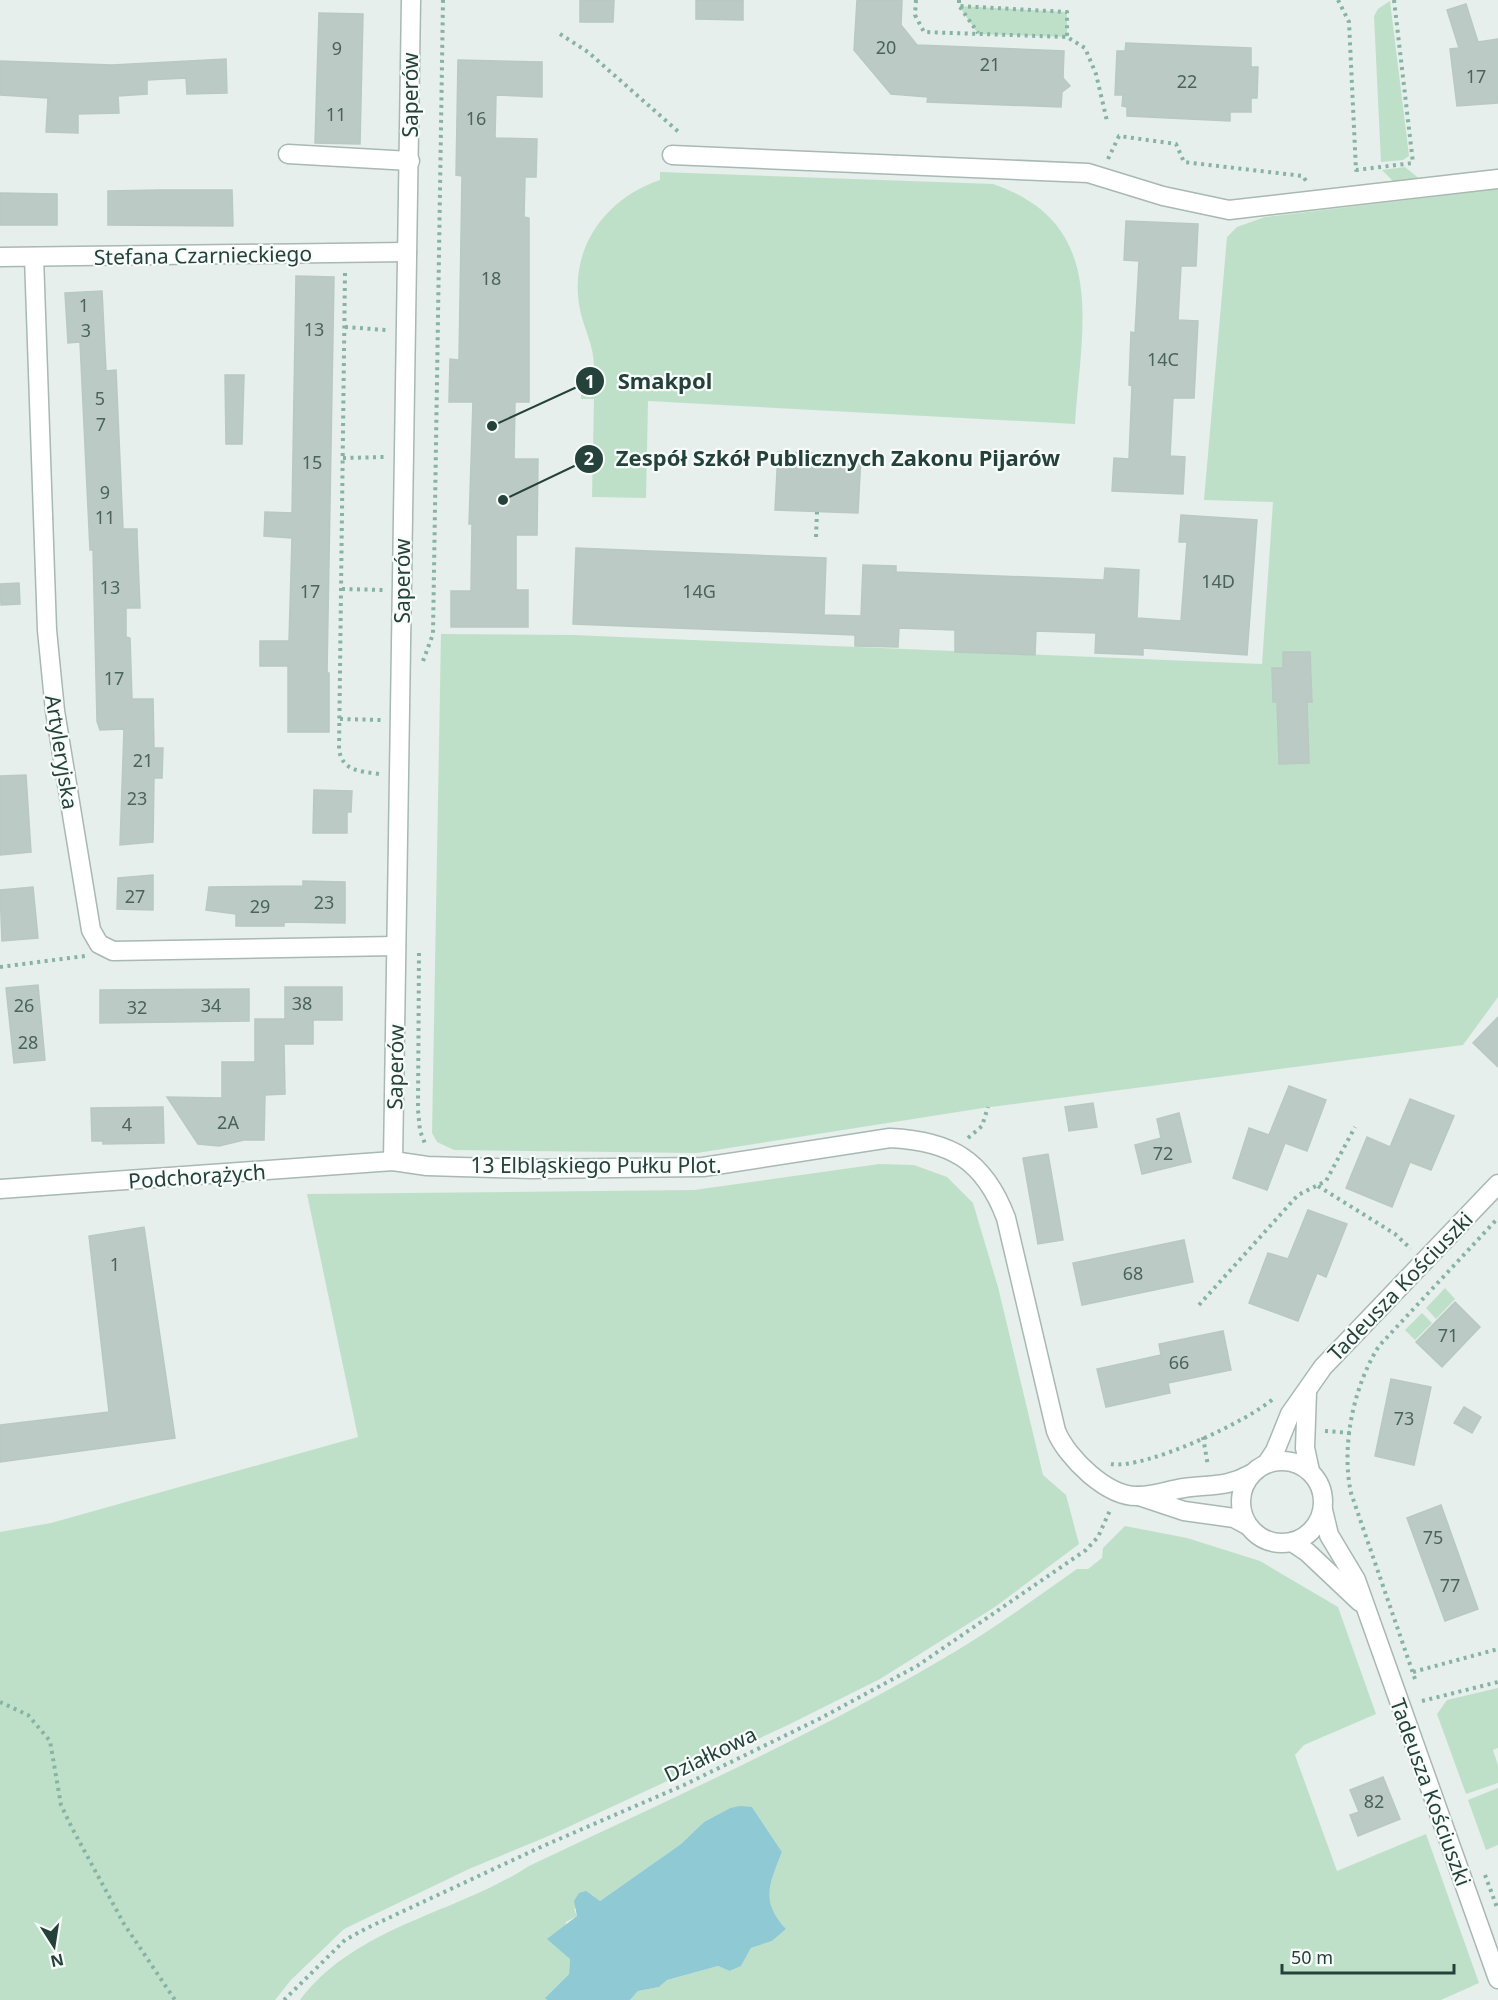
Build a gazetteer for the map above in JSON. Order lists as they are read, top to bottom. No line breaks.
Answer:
{"streets":{"street":["Saperów","Stefana Czarnieckiego","Artyleryjska","13 Elbląskiego Pułku Plot.","Podchorążych","Tadeusza Kościuszki"],"path":["Działkowa"]},"crossings":[["Saperów","Stefana Czarnieckiego"],["Saperów","13 Elbląskiego Pułku Plot."],["Saperów","Podchorążych"],["Stefana Czarnieckiego","Artyleryjska"],["13 Elbląskiego Pułku Plot.","Podchorążych"],["13 Elbląskiego Pułku Plot.","Tadeusza Kościuszki"],["13 Elbląskiego Pułku Plot.","Działkowa"]],"places":["Smakpol","Zespół Szkół Publicznych Zakonu Pijarów"],"house_numbers":["20","9","21","17","22","11","16","18","1","13","3","14C","5","7","15","9","11","14D","13","17","14G","17","21","23","27","23","29","38","26","34","32","28","2A","4","72","1","68","71","66","73","75","77","82"],"scale_bar":"50 m","north":"bottom"}
